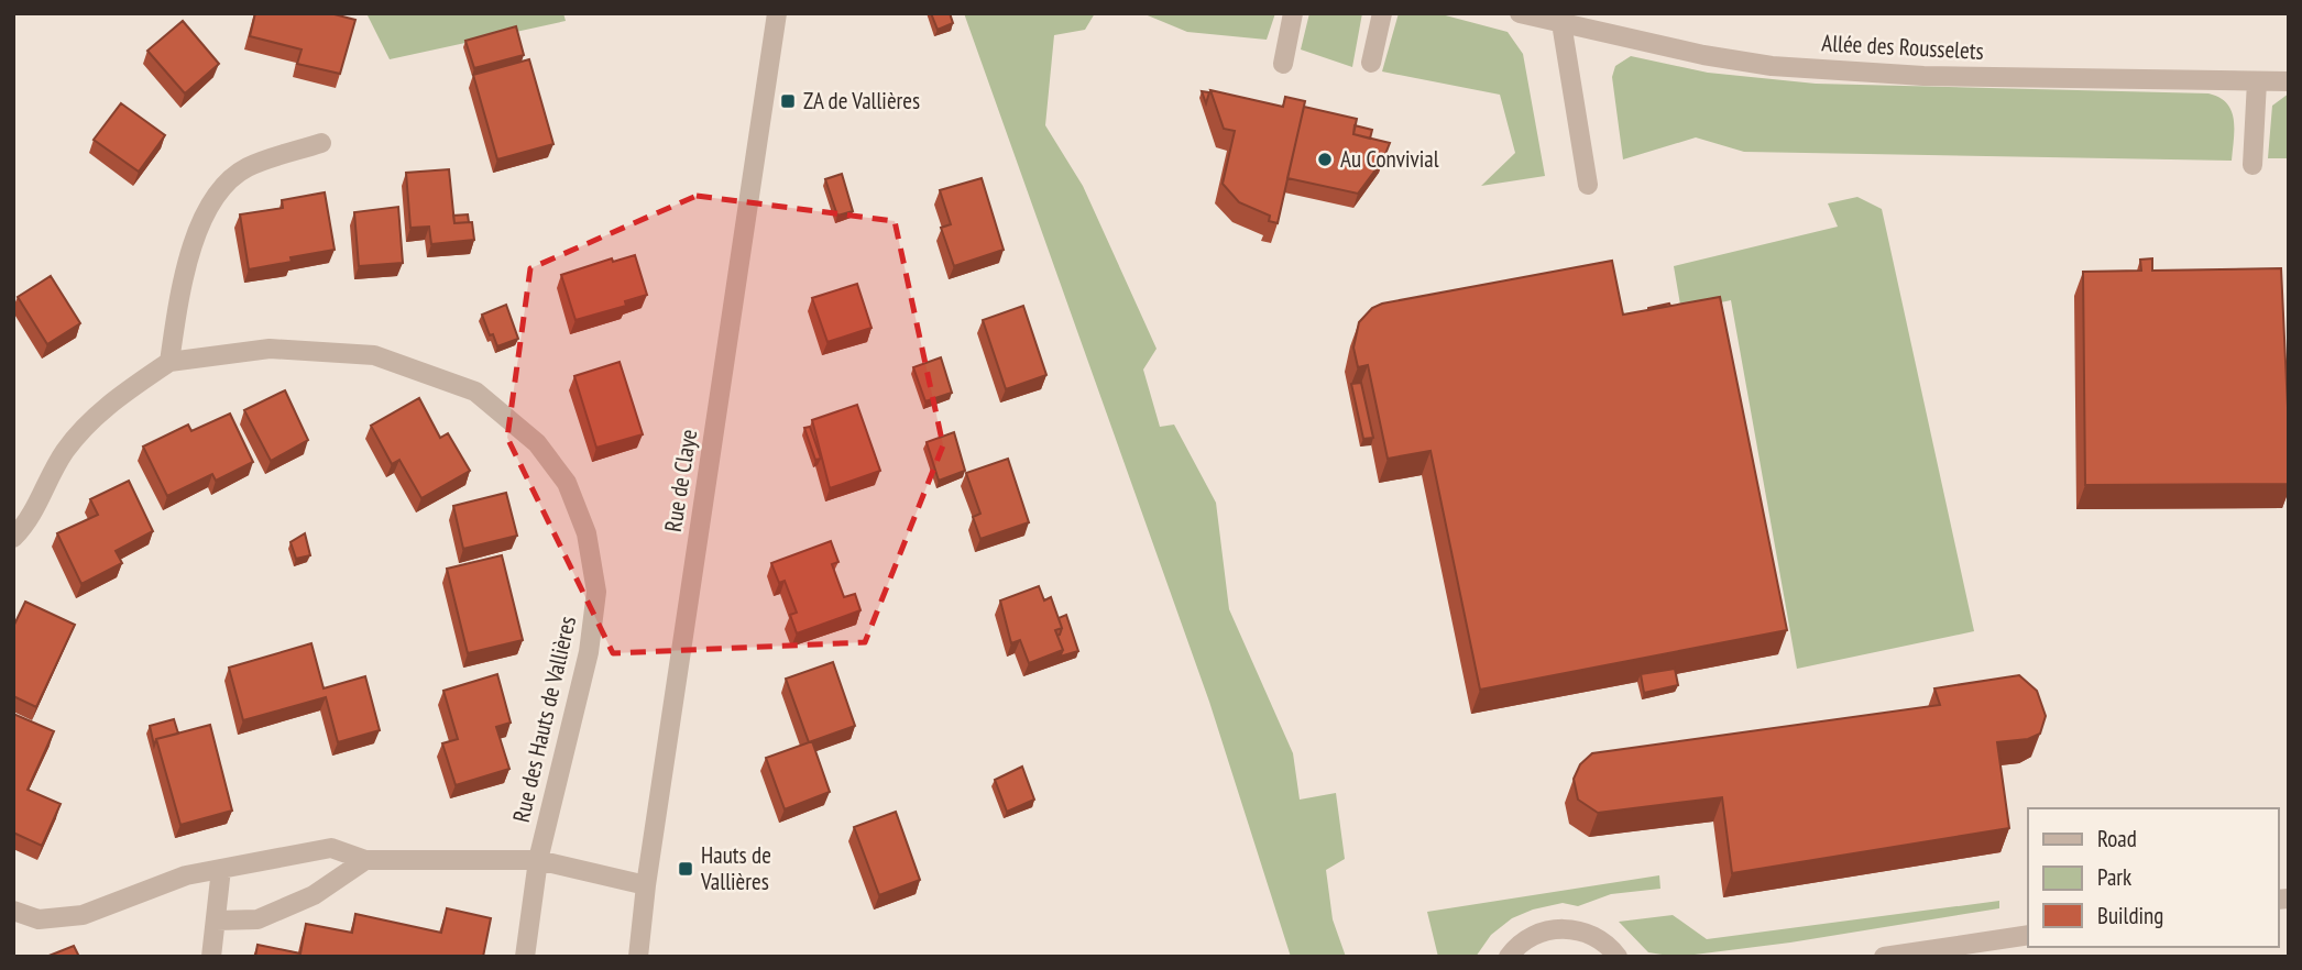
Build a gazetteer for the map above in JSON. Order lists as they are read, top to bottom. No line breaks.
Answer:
{"streets":{"street":["Allée des Rousselets","Rue de Claye","Rue des Hauts de Vallières"]},"places":{"transit":["ZA de Vallières","Hauts de Vallières"],"other":["Au Convivial"]},"legend":["Road","Park","Building"]}
